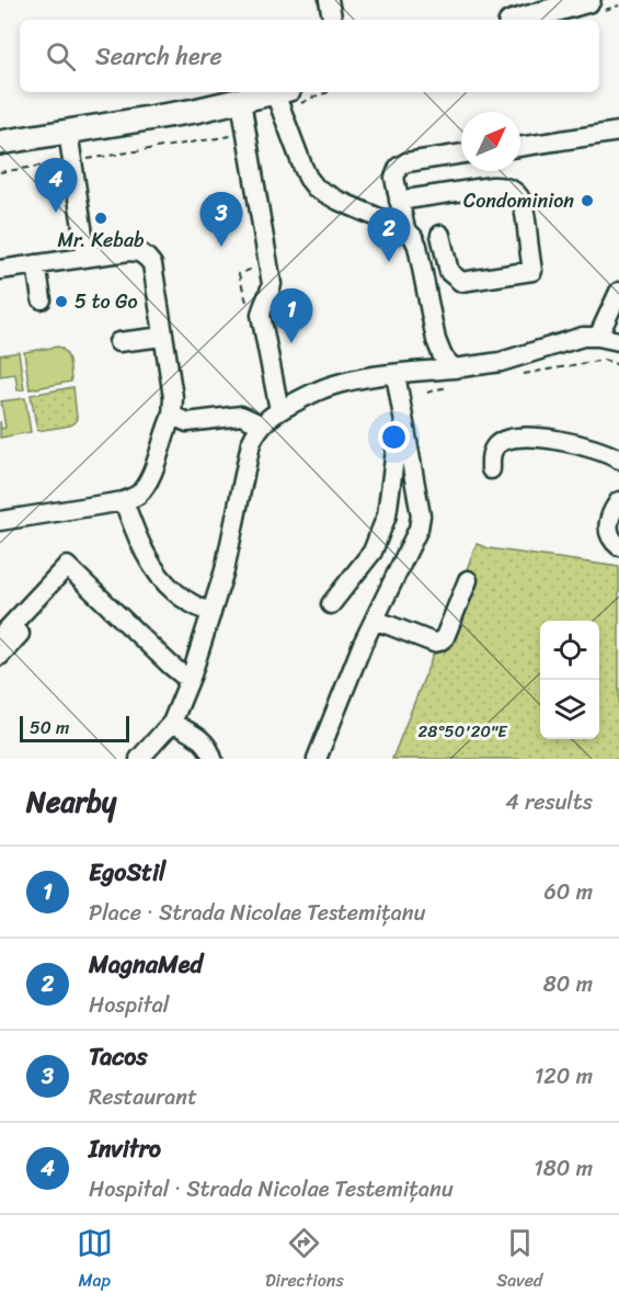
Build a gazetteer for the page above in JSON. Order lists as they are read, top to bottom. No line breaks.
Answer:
{"places":["Condominion","Mr. Kebab","5 to Go"],"scale_bar":"50 m","north":"top right","page":{"search":"Search here","pins":["4","3","2","1"],"scale":"50 m","heading":["Nearby","4 results"],"list":[{"mark":"1","name":"EgoStil","note":"Place · Strada Nicolae Testemițanu","value":"60 m"},{"mark":"2","name":"MagnaMed","note":"Hospital","value":"80 m"},{"mark":"3","name":"Tacos","note":"Restaurant","value":"120 m"},{"mark":"4","name":"Invitro","note":"Hospital · Strada Nicolae Testemițanu","value":"180 m"}],"nav":["Map","Directions","Saved"]},"coordinates":["28°50'20\"E"]}
